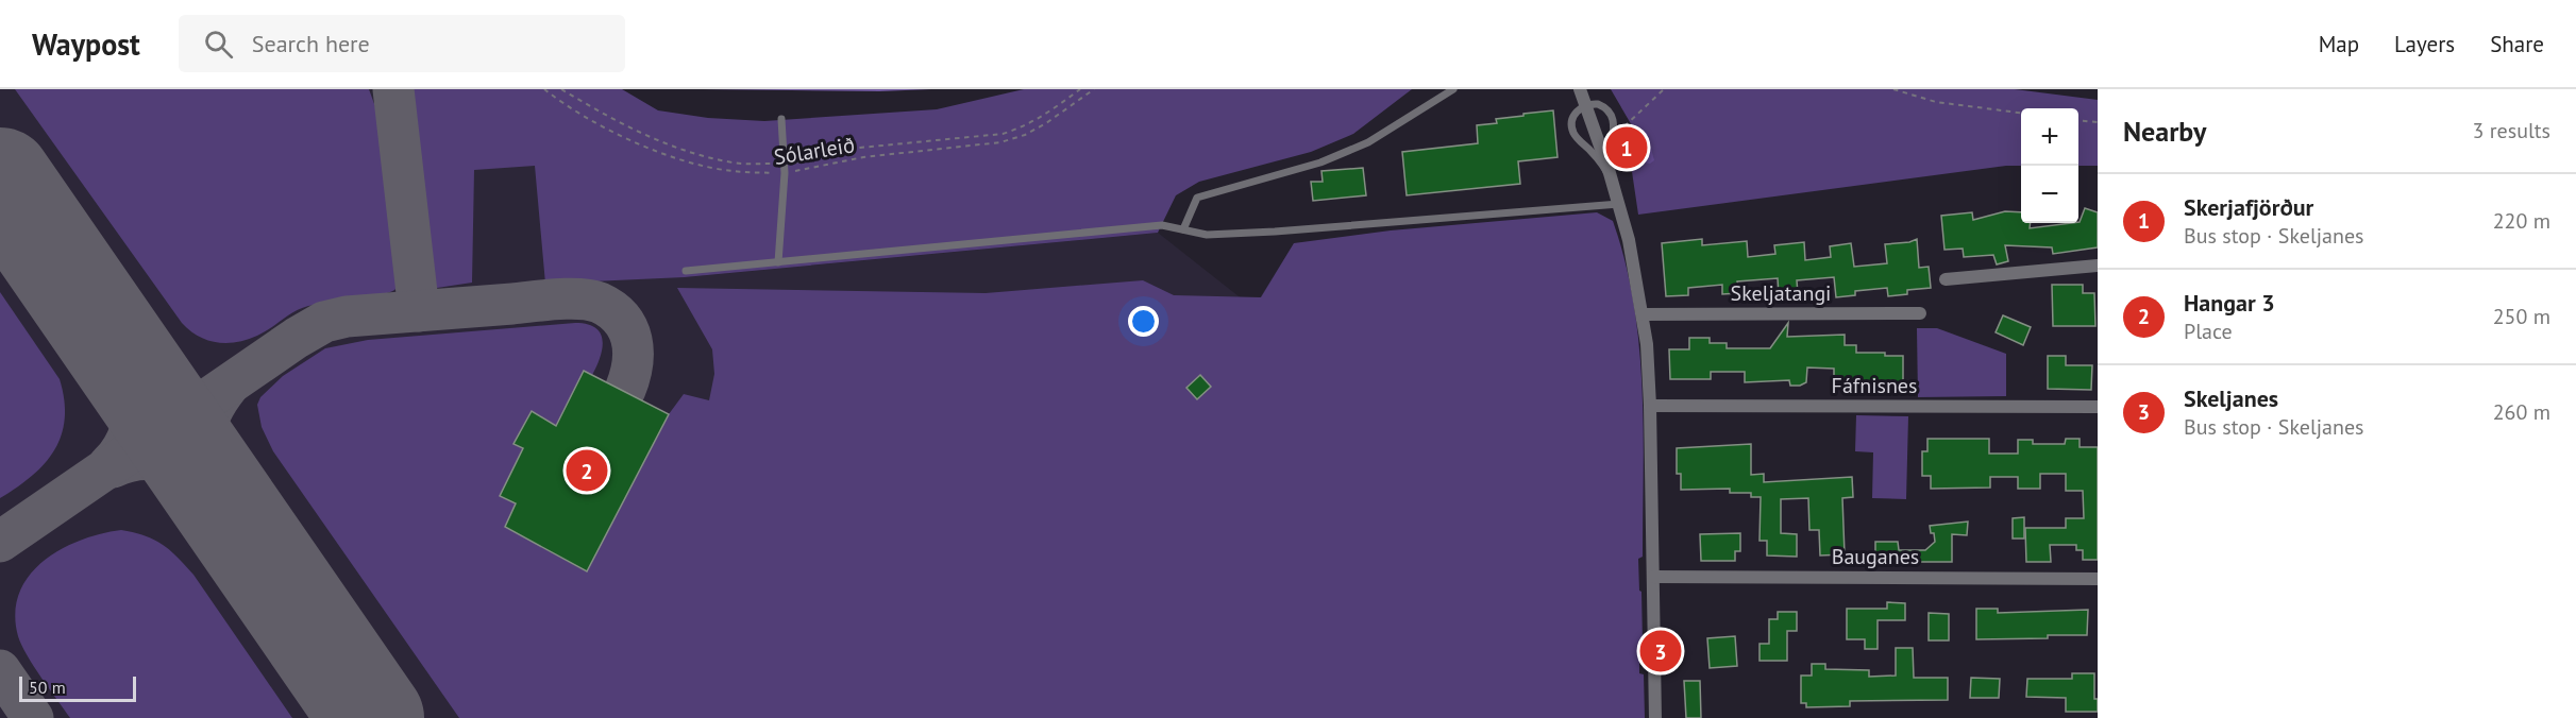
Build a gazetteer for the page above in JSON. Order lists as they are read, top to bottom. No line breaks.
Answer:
{"streets":{"street":["Skeljatangi","Fáfnisnes","Bauganes"],"path":["Sólarleið"]},"scale_bar":"50 m","page":{"header":"Waypost","search":"Search here","nav":["Map","Layers","Share"],"heading":["Nearby","3 results"],"map_buttons":["+","−"],"pins":["1","2","3"],"list":[{"mark":"1","name":"Skerjafjörður","note":"Bus stop · Skeljanes","value":"220 m"},{"mark":"2","name":"Hangar 3","note":"Place","value":"250 m"},{"mark":"3","name":"Skeljanes","note":"Bus stop · Skeljanes","value":"260 m"}],"scale":"50 m"}}
